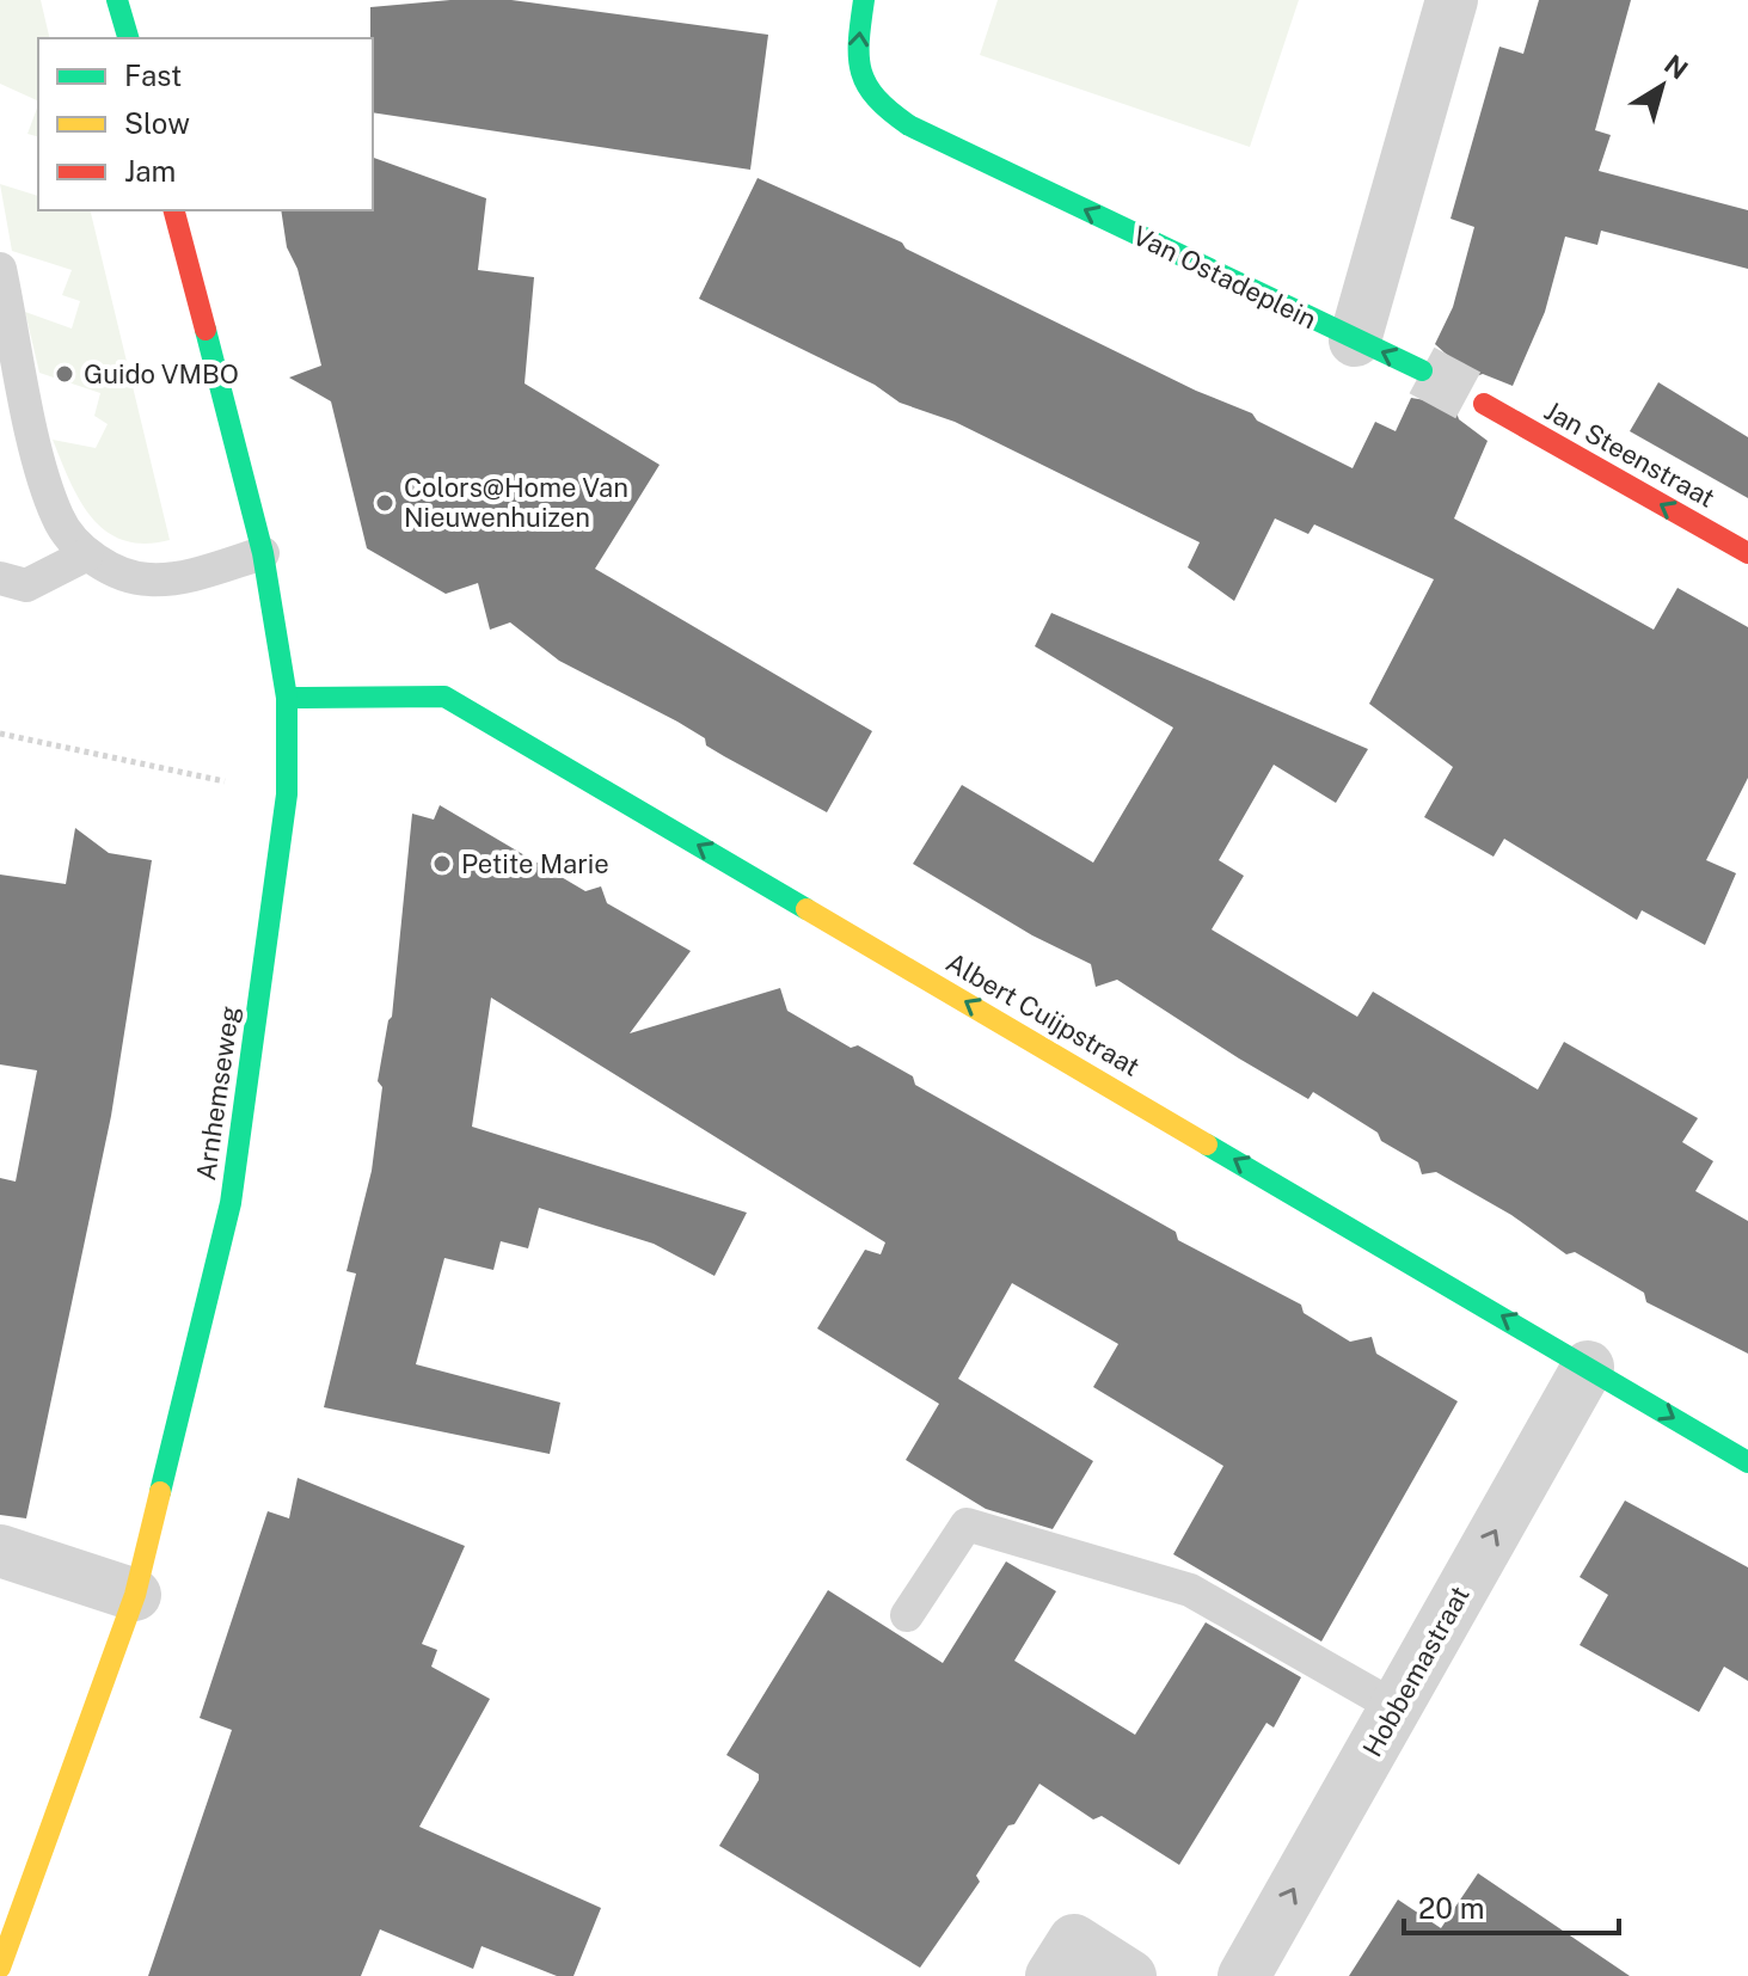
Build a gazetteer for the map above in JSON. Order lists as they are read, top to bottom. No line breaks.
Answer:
{"streets":{"street":["Van Ostadeplein","Jan Steenstraat","Albert Cuijpstraat","Arnhemseweg","Hobbemastraat"]},"crossings":[["Albert Cuijpstraat","Arnhemseweg"],["Albert Cuijpstraat","Hobbemastraat"]],"one_way":["Van Ostadeplein","Jan Steenstraat","Hobbemastraat"],"places":["Guido VMBO","Colors@Home Van Nieuwenhuizen","Petite Marie"],"legend":["Fast","Slow","Jam"],"scale_bar":"20 m","north":"top right"}
